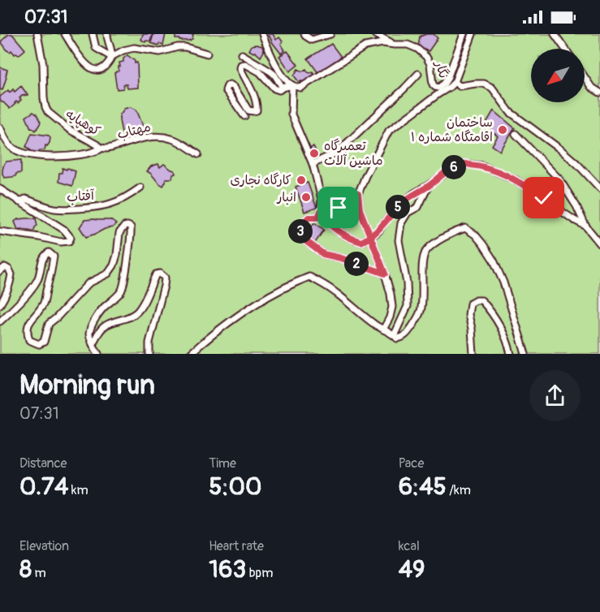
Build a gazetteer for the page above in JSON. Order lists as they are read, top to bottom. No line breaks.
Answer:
{"streets":{"street":["نگار","کوهپایه","مهتاب","آفتاب"]},"crossings":[["کوهپایه","مهتاب"]],"places":["ساختمان اقامتگاه شماره ۱","تعمیرگاه ماشین آلات","کارگاه نجاری","انبار"],"north":"bottom left","page":{"status":"07:31","pins":["6","5","3","2"],"heading":["Morning run","07:31"],"stats":[["Distance","0.74 km"],["Time","5:00"],["Pace","6:45 /km"],["Elevation","8 m"],["Heart rate","163 bpm"],["kcal","49"]]}}
